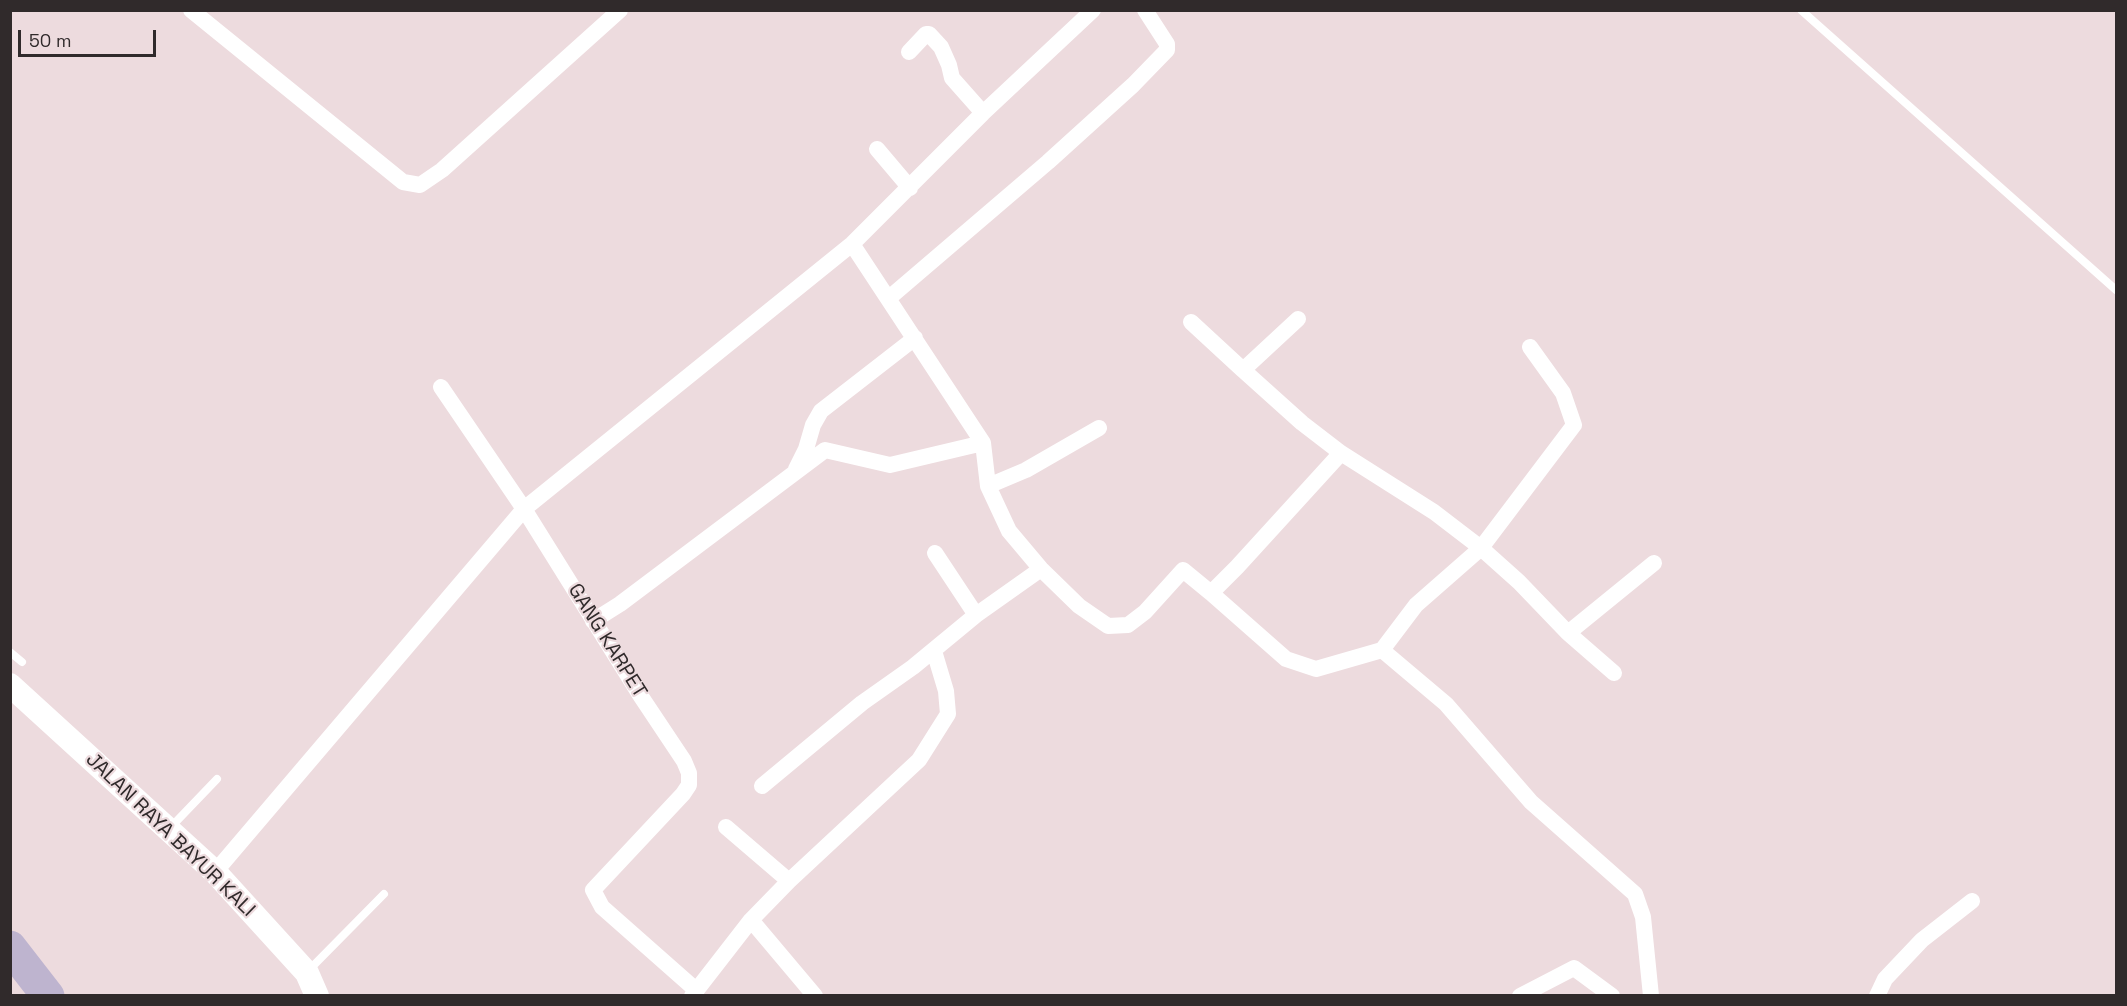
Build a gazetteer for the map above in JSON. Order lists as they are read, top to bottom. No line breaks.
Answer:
{"streets":{"street":["GANG KARPET","JALAN RAYA BAYUR KALI"]},"scale_bar":"50 m"}
